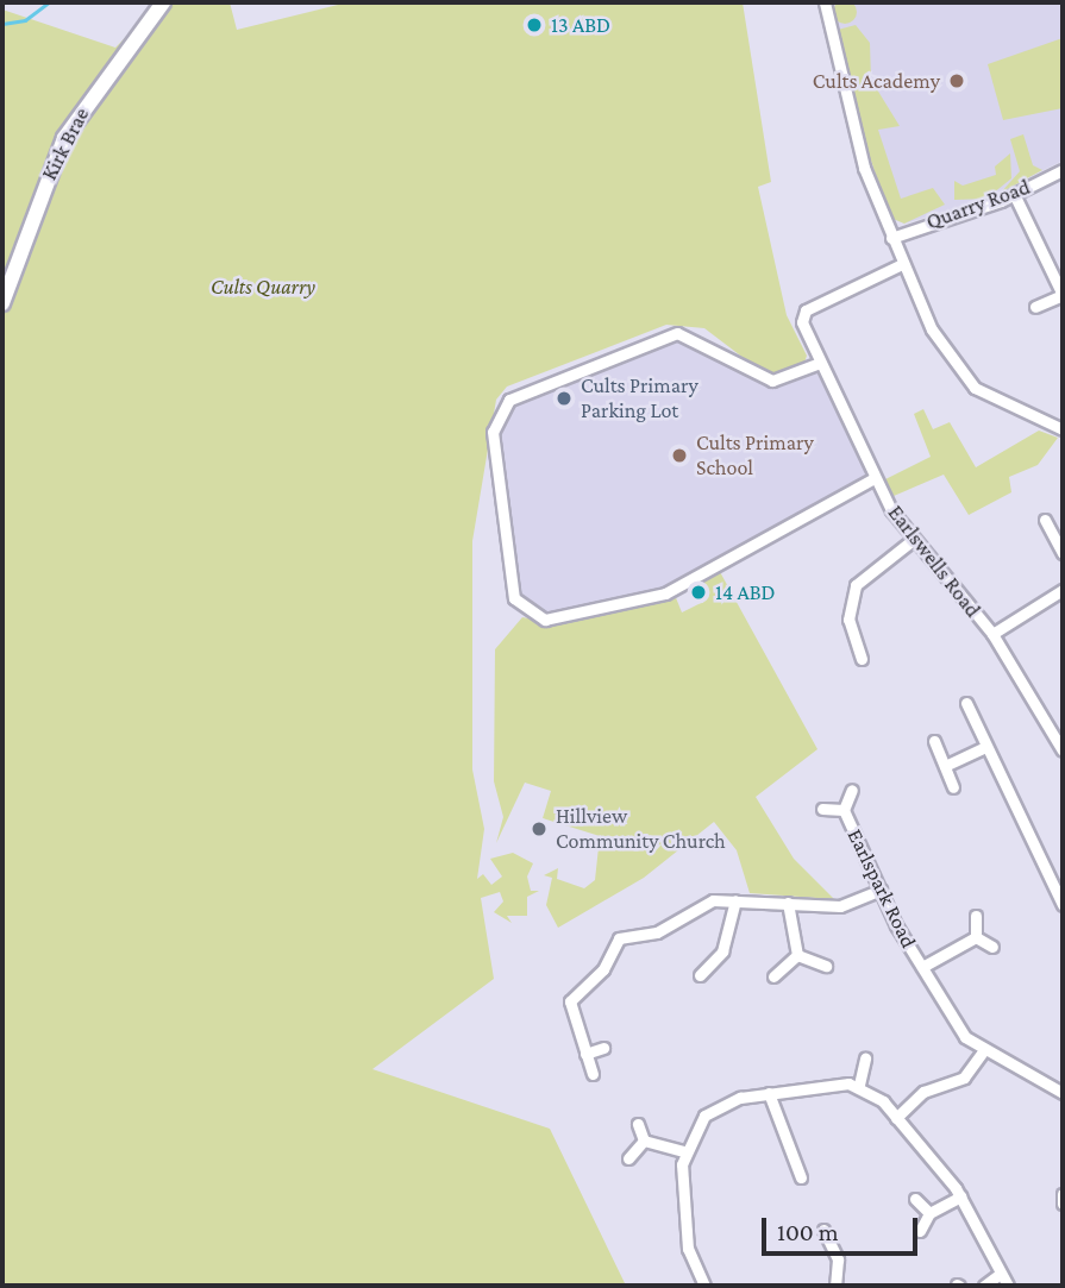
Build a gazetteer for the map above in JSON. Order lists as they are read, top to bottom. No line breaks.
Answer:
{"streets":{"street":["Kirk Brae","Quarry Road","Earlswells Road","Earlspark Road"]},"parks":["Cults Quarry"],"places":["13 ABD","Cults Academy","Cults Primary Parking Lot","Cults Primary School","14 ABD","Hillview Community Church"],"scale_bar":"100 m"}
